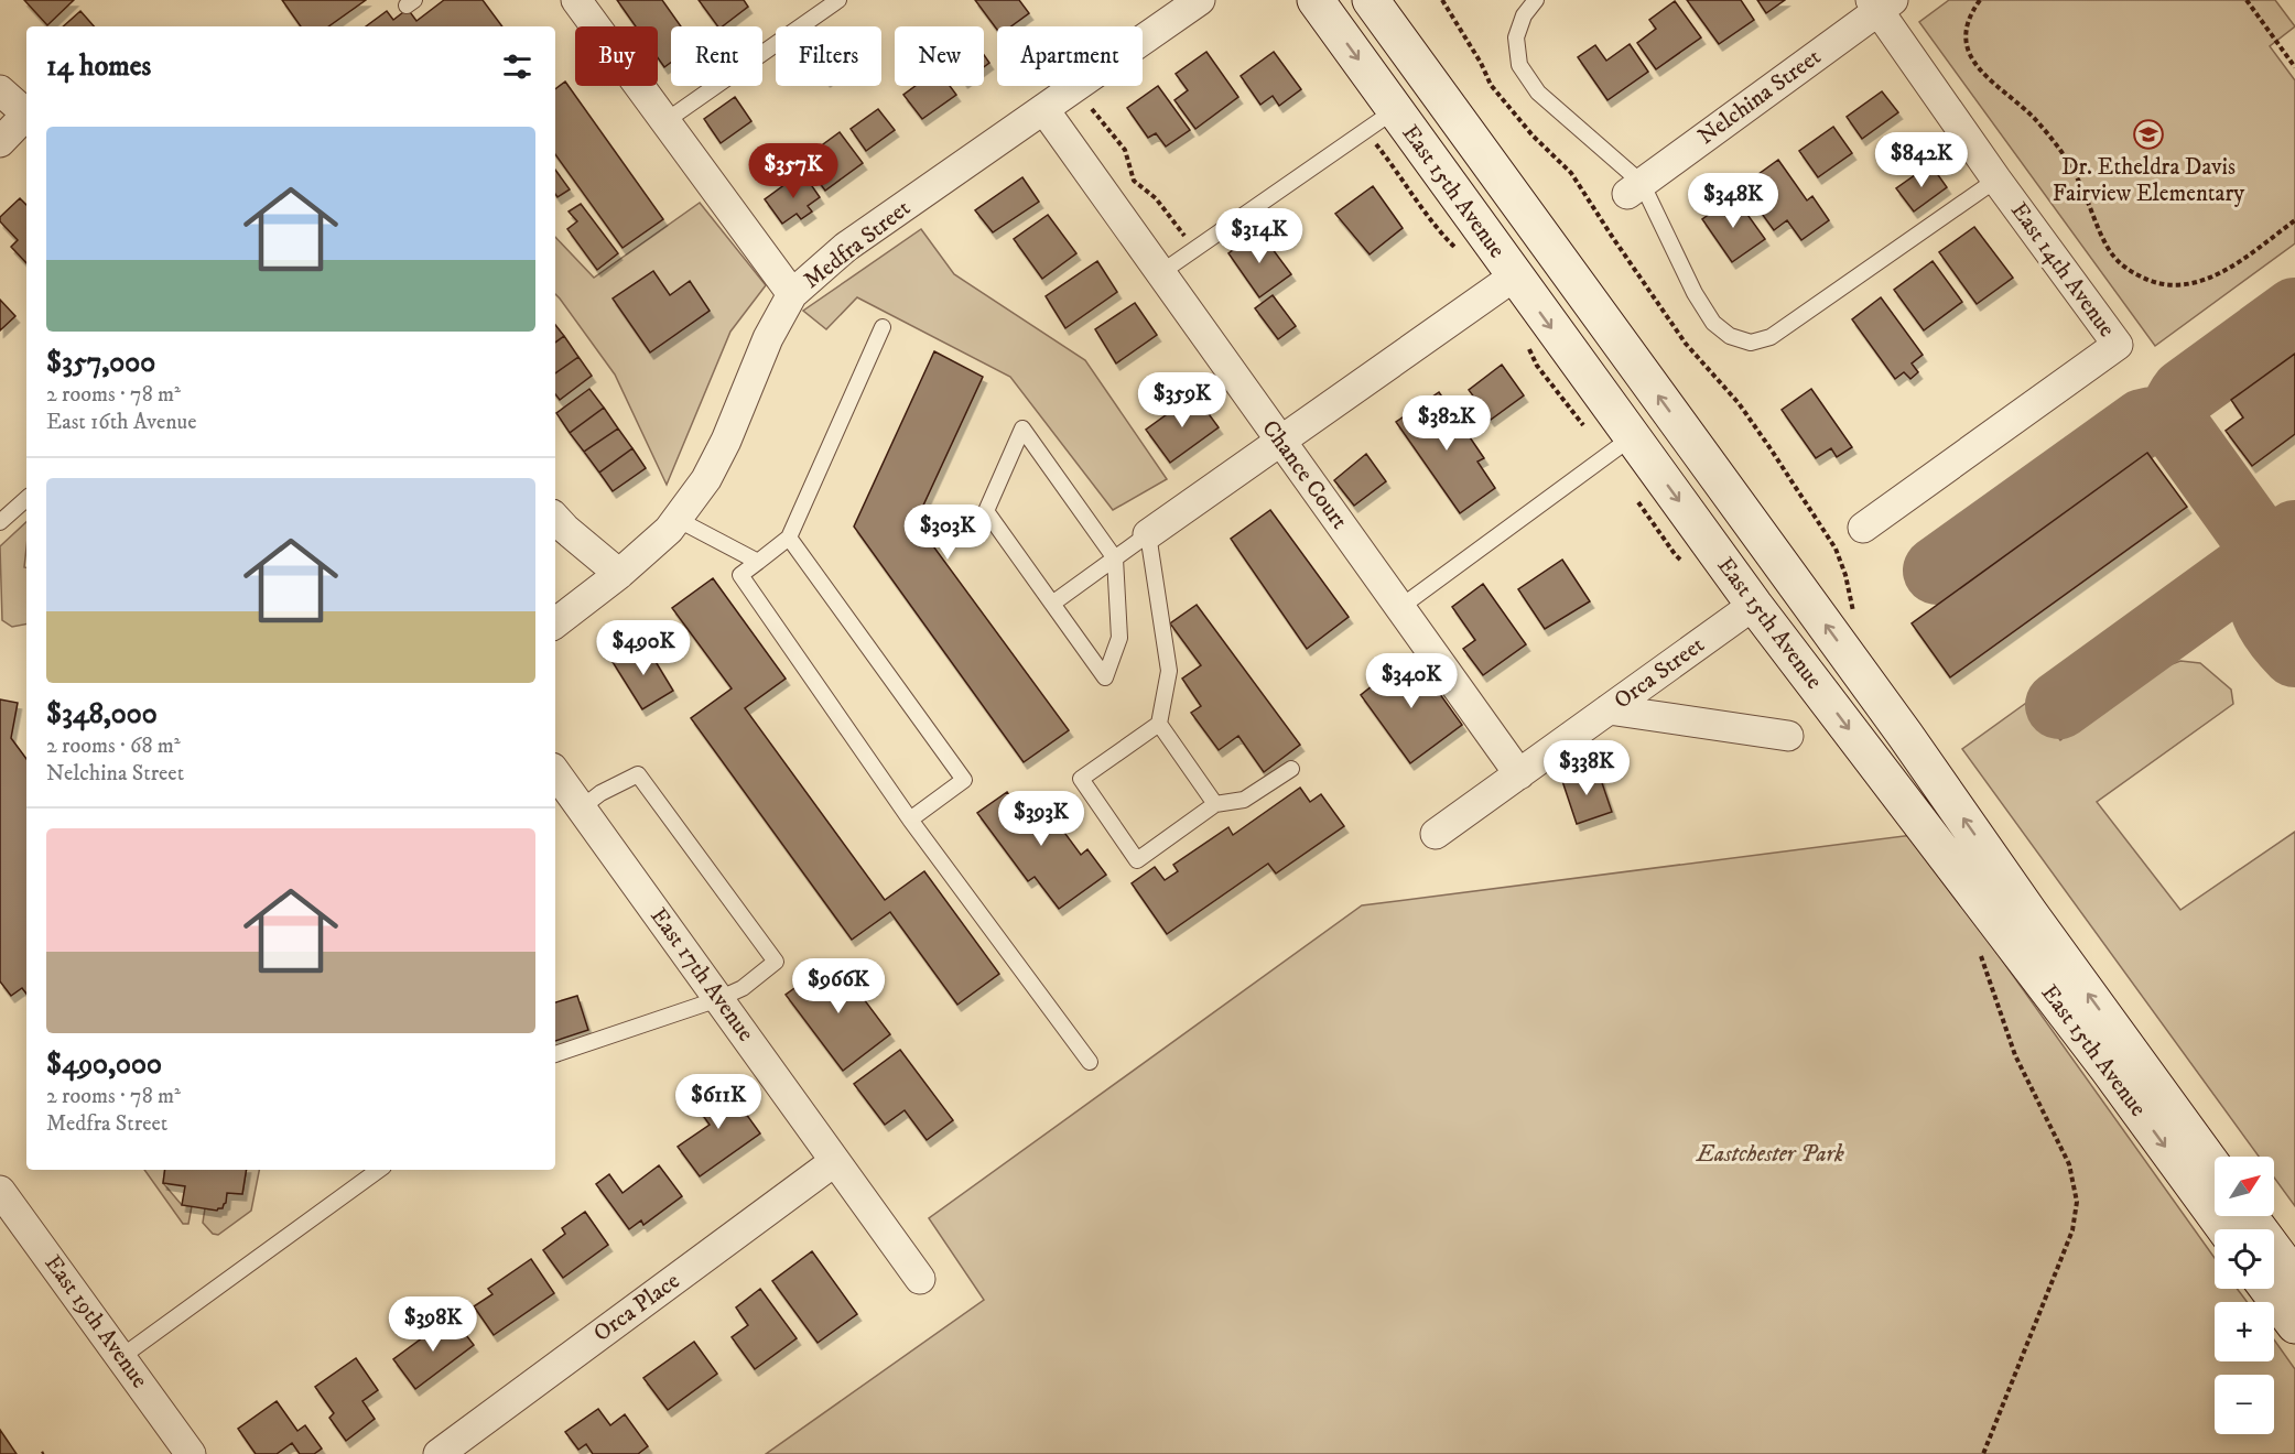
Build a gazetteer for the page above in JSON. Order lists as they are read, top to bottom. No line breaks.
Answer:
{"streets":{"main road":["East 15th Avenue"],"street":["Nelchina Street","Medfra Street","East 14th Avenue","Chance Court","Orca Street","East 17th Avenue","Orca Place","East 19th Avenue"]},"crossings":[["Nelchina Street","East 14th Avenue"],["East 15th Avenue","Orca Street"],["Medfra Street","Chance Court"],["Chance Court","Orca Street"],["East 17th Avenue","Orca Place"]],"parks":["Eastchester Park"],"places":{"school or university":["Dr. Etheldra Davis Fairview Elementary"]},"north":"top right","page":{"chip":["Buy","Rent","Filters","New","Apartment"],"heading":"14 homes","list":[{"name":"$357,000","note":"2 rooms · 78 m² · East 16th Avenue"},{"name":"$348,000","note":"2 rooms · 68 m² · Nelchina Street"},{"name":"$490,000","note":"2 rooms · 78 m² · Medfra Street"}],"price":["$842K","$357K","$348K","$314K","$359K","$382K","$303K","$490K","$340K","$338K","$393K","$966K","$611K","$398K"],"map_buttons":["+","−"]}}
